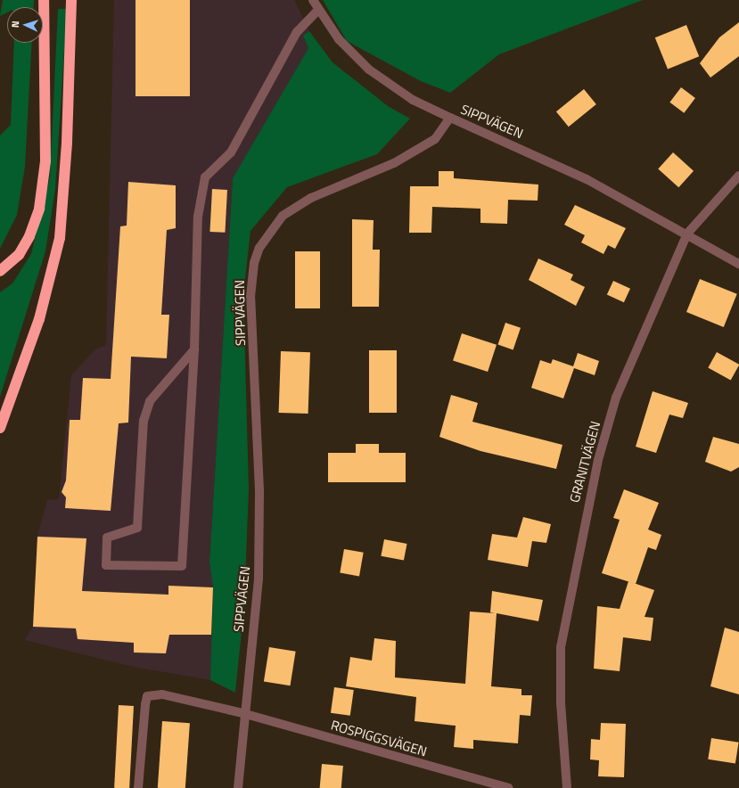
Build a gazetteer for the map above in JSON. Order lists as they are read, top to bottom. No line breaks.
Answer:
{"streets":{"street":["SIPPVÄGEN","GRANITVÄGEN","ROSPIGGSVÄGEN"]},"crossings":[["SIPPVÄGEN","GRANITVÄGEN"],["SIPPVÄGEN","ROSPIGGSVÄGEN"]],"north":"left"}
